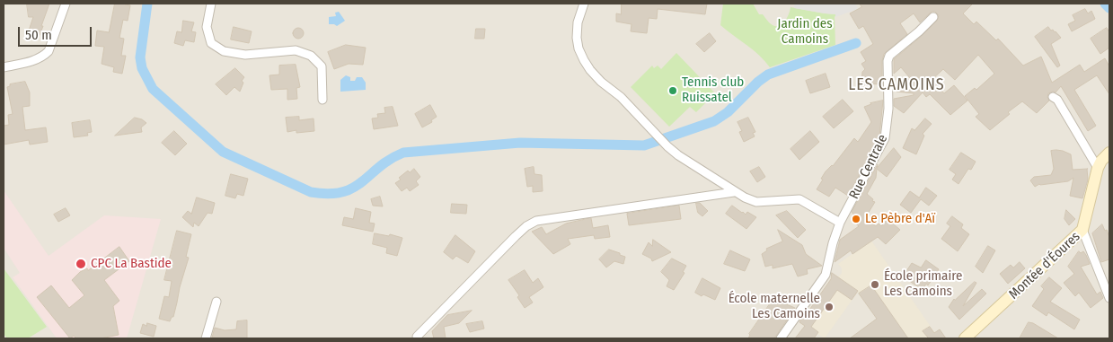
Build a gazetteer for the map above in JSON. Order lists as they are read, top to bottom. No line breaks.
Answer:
{"streets":{"street":["Rue Centrale","Montée d'Éoures"]},"districts":["LES CAMOINS"],"parks":["Jardin des Camoins"],"places":["Tennis club Ruissatel","Le Pèbre d'Aï","CPC La Bastide","École primaire Les Camoins","École maternelle Les Camoins"],"scale_bar":"50 m"}
